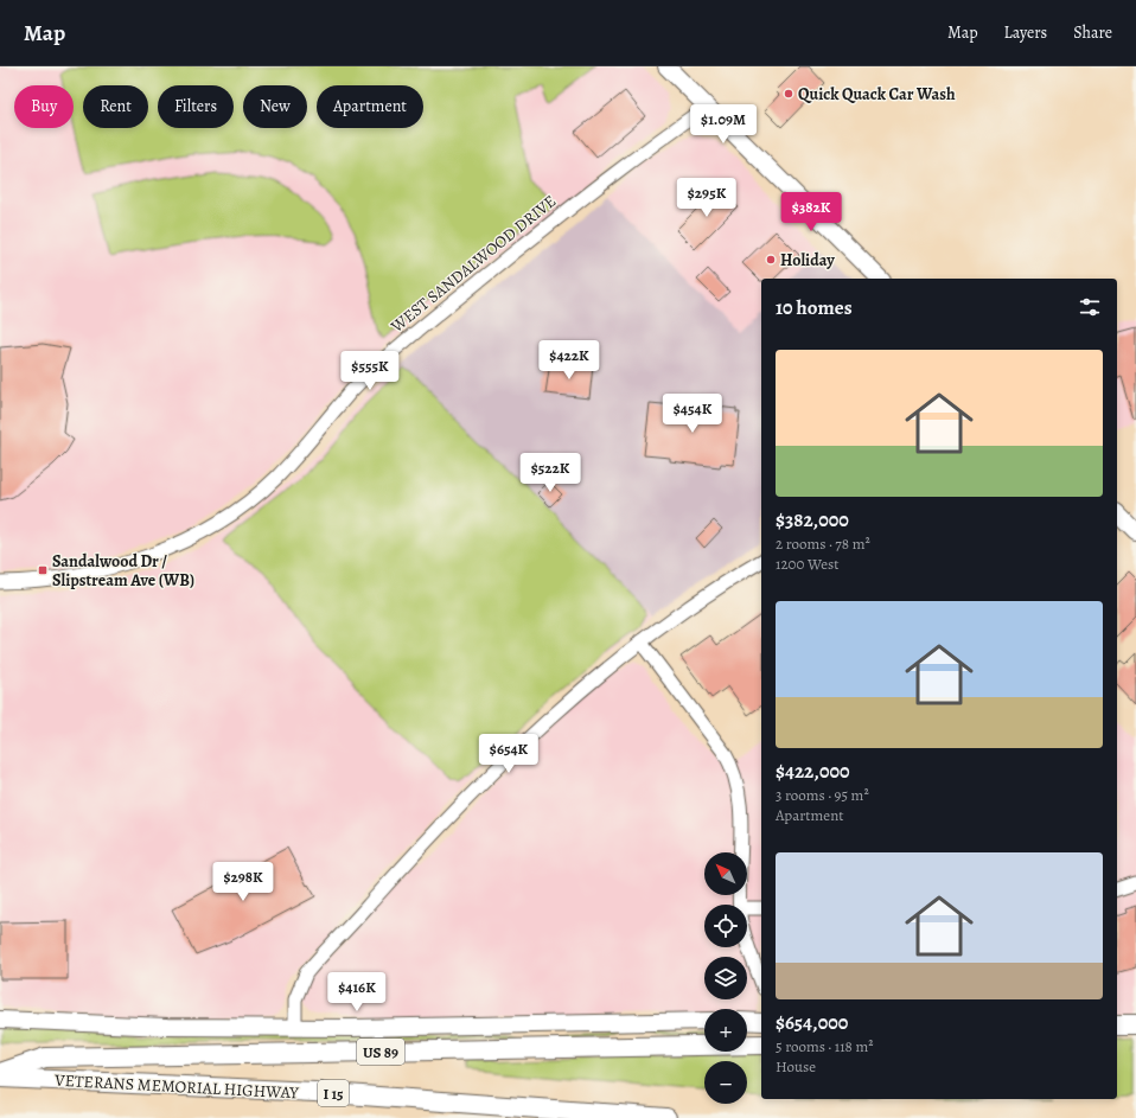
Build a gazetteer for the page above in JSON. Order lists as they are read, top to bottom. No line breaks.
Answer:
{"streets":{"highway":["US 89","VETERANS MEMORIAL HIGHWAY","I 15"],"street":["WEST SANDALWOOD DRIVE"]},"places":{"other":["Quick Quack Car Wash","Holiday"],"transit":["Sandalwood Dr / Slipstream Ave (WB)"]},"north":"top left","page":{"header":"Map","nav":["Map","Layers","Share"],"chip":["Buy","Rent","Filters","New","Apartment"],"price":["$1.09M","$295K","$382K","$422K","$555K","$454K","$522K","$654K","$298K","$416K"],"heading":"10 homes","list":[{"name":"$382,000","note":"2 rooms · 78 m² · 1200 West"},{"name":"$422,000","note":"3 rooms · 95 m² · Apartment"},{"name":"$654,000","note":"5 rooms · 118 m² · House"}],"map_buttons":["+","−"]}}
